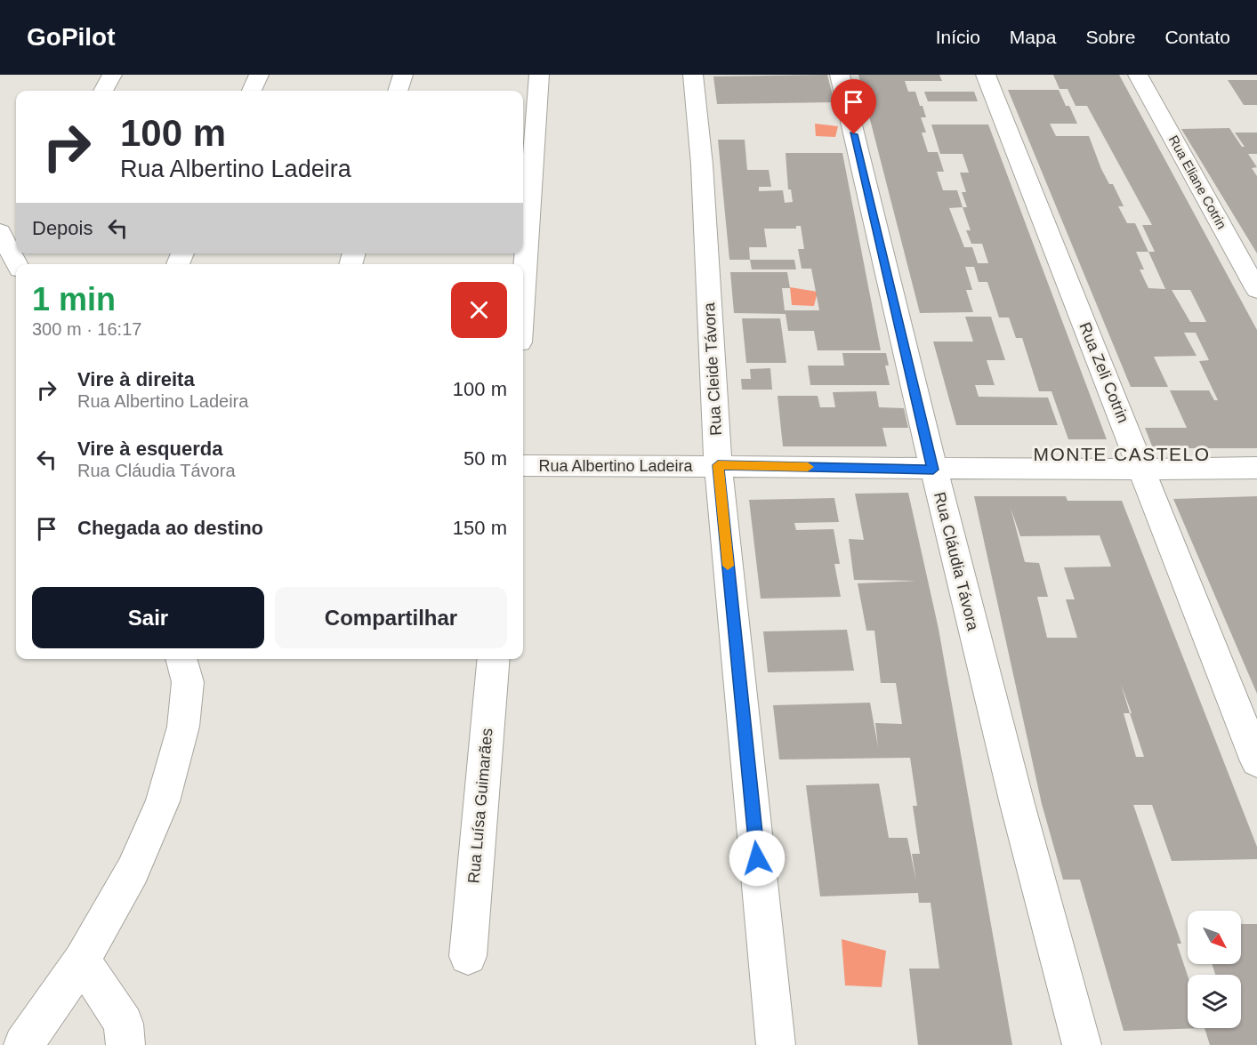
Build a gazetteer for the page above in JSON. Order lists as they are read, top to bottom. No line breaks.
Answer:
{"streets":{"street":["Rua Eliane Cotrin","Rua Cleide Távora","Rua Zeli Cotrin","Rua Albertino Ladeira","Rua Cláudia Távora","Rua Luísa Guimarães"]},"crossings":[["Rua Cleide Távora","Rua Albertino Ladeira"],["Rua Zeli Cotrin","Rua Albertino Ladeira"],["Rua Albertino Ladeira","Rua Cláudia Távora"]],"districts":["MONTE CASTELO"],"north":"bottom right","page":{"header":"GoPilot","nav":["Início","Mapa","Sobre","Contato"],"turn":["100 m","Rua Albertino Ladeira"],"then":"Depois","heading":["1 min","300 m · 16:17"],"list":[{"name":"Vire à direita","note":"Rua Albertino Ladeira","value":"100 m"},{"name":"Vire à esquerda","note":"Rua Cláudia Távora","value":"50 m"},{"name":"Chegada ao destino","value":"150 m"}],"buttons":["Sair","Compartilhar"]}}
